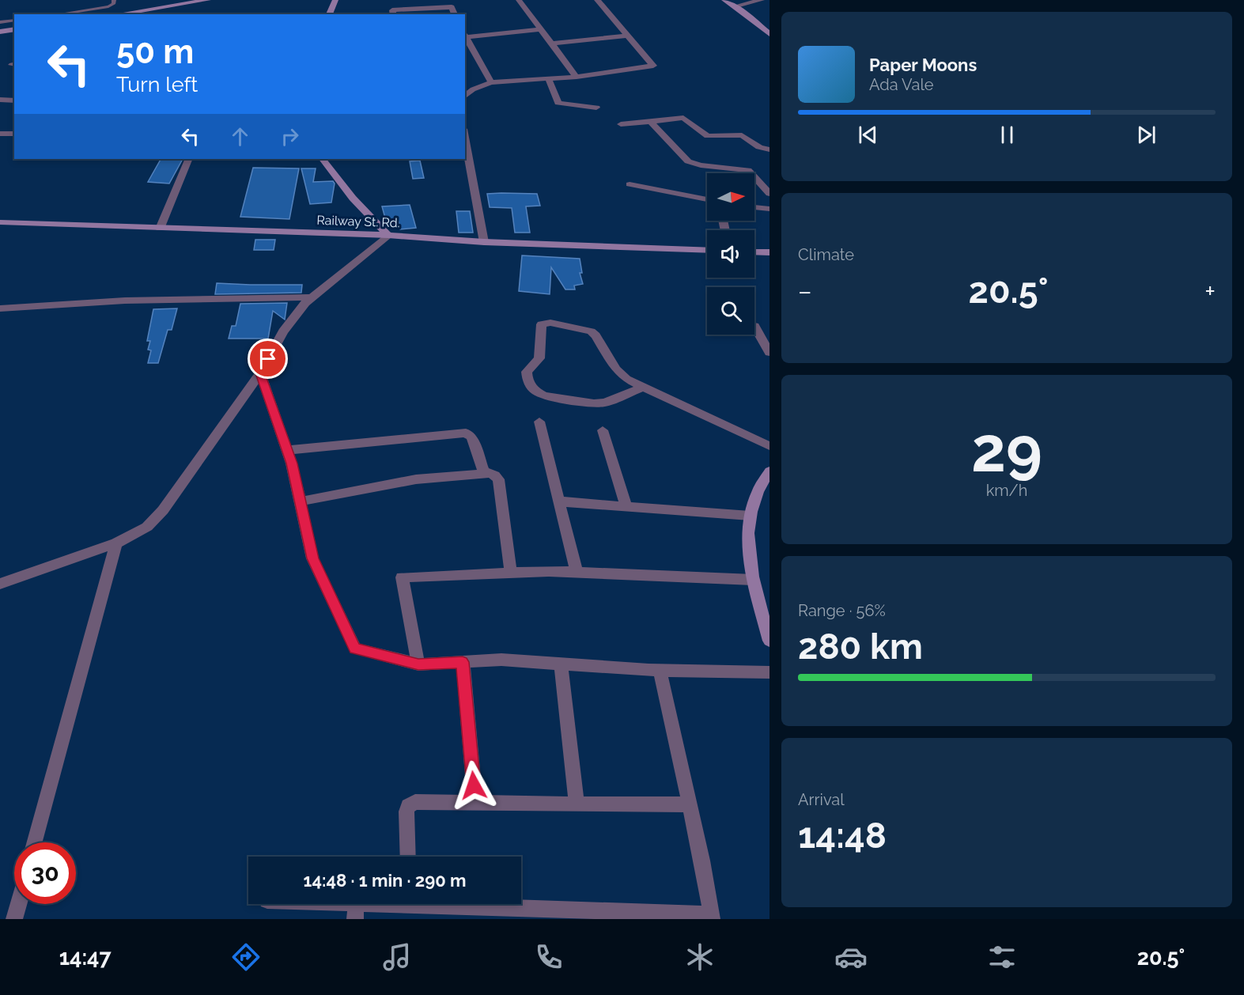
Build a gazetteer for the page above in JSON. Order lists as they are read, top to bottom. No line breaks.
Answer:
{"streets":{"street":["Railway St. Rd."]},"north":"right","page":{"turn":["50 m","Turn left"],"song":["Paper Moons","Ada Vale"],"tile":["Climate",["29","km/h"],["Range · 56%","280 km"],["Arrival","14:48"]],"heat":["−","20.5°","+"],"limit":"30","trip":"14:48 · 1 min · 290 m","tabs":["14:47","20.5°"]}}
